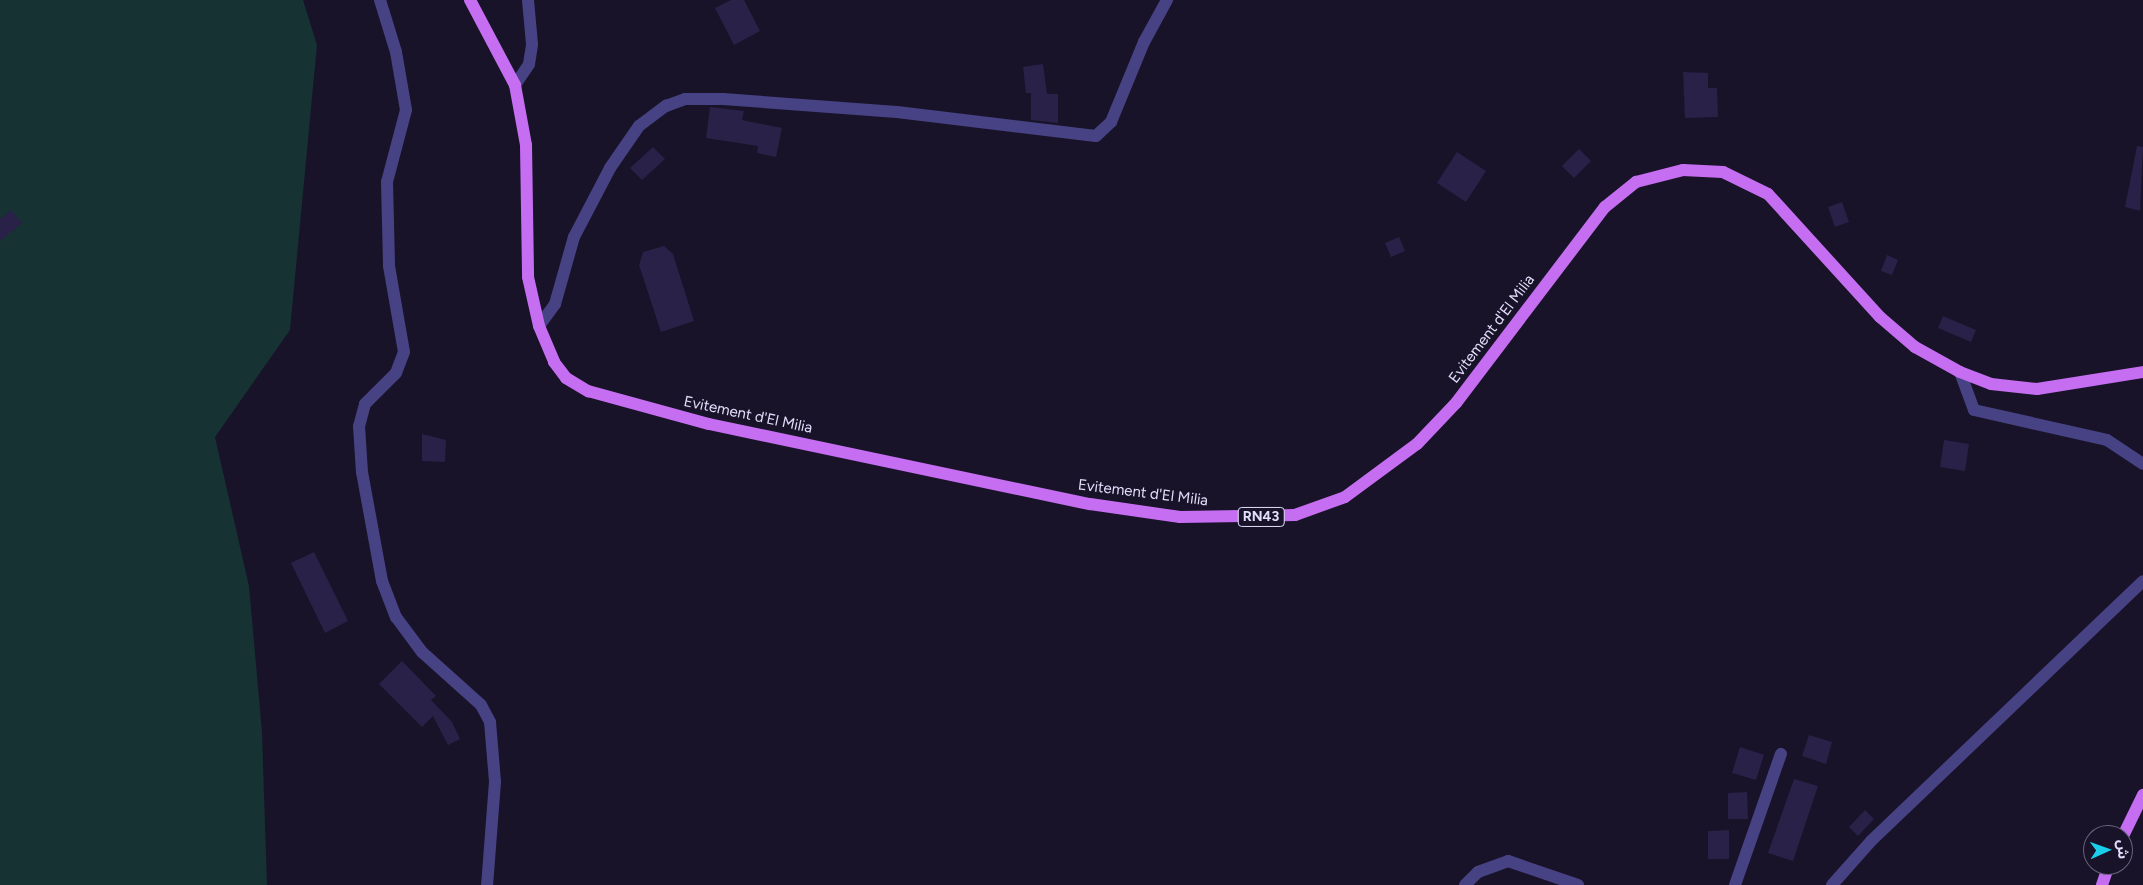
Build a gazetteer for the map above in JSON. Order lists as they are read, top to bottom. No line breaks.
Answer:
{"streets":{"main road":["Evitement d'El Milia","RN43"]},"north":"right"}
